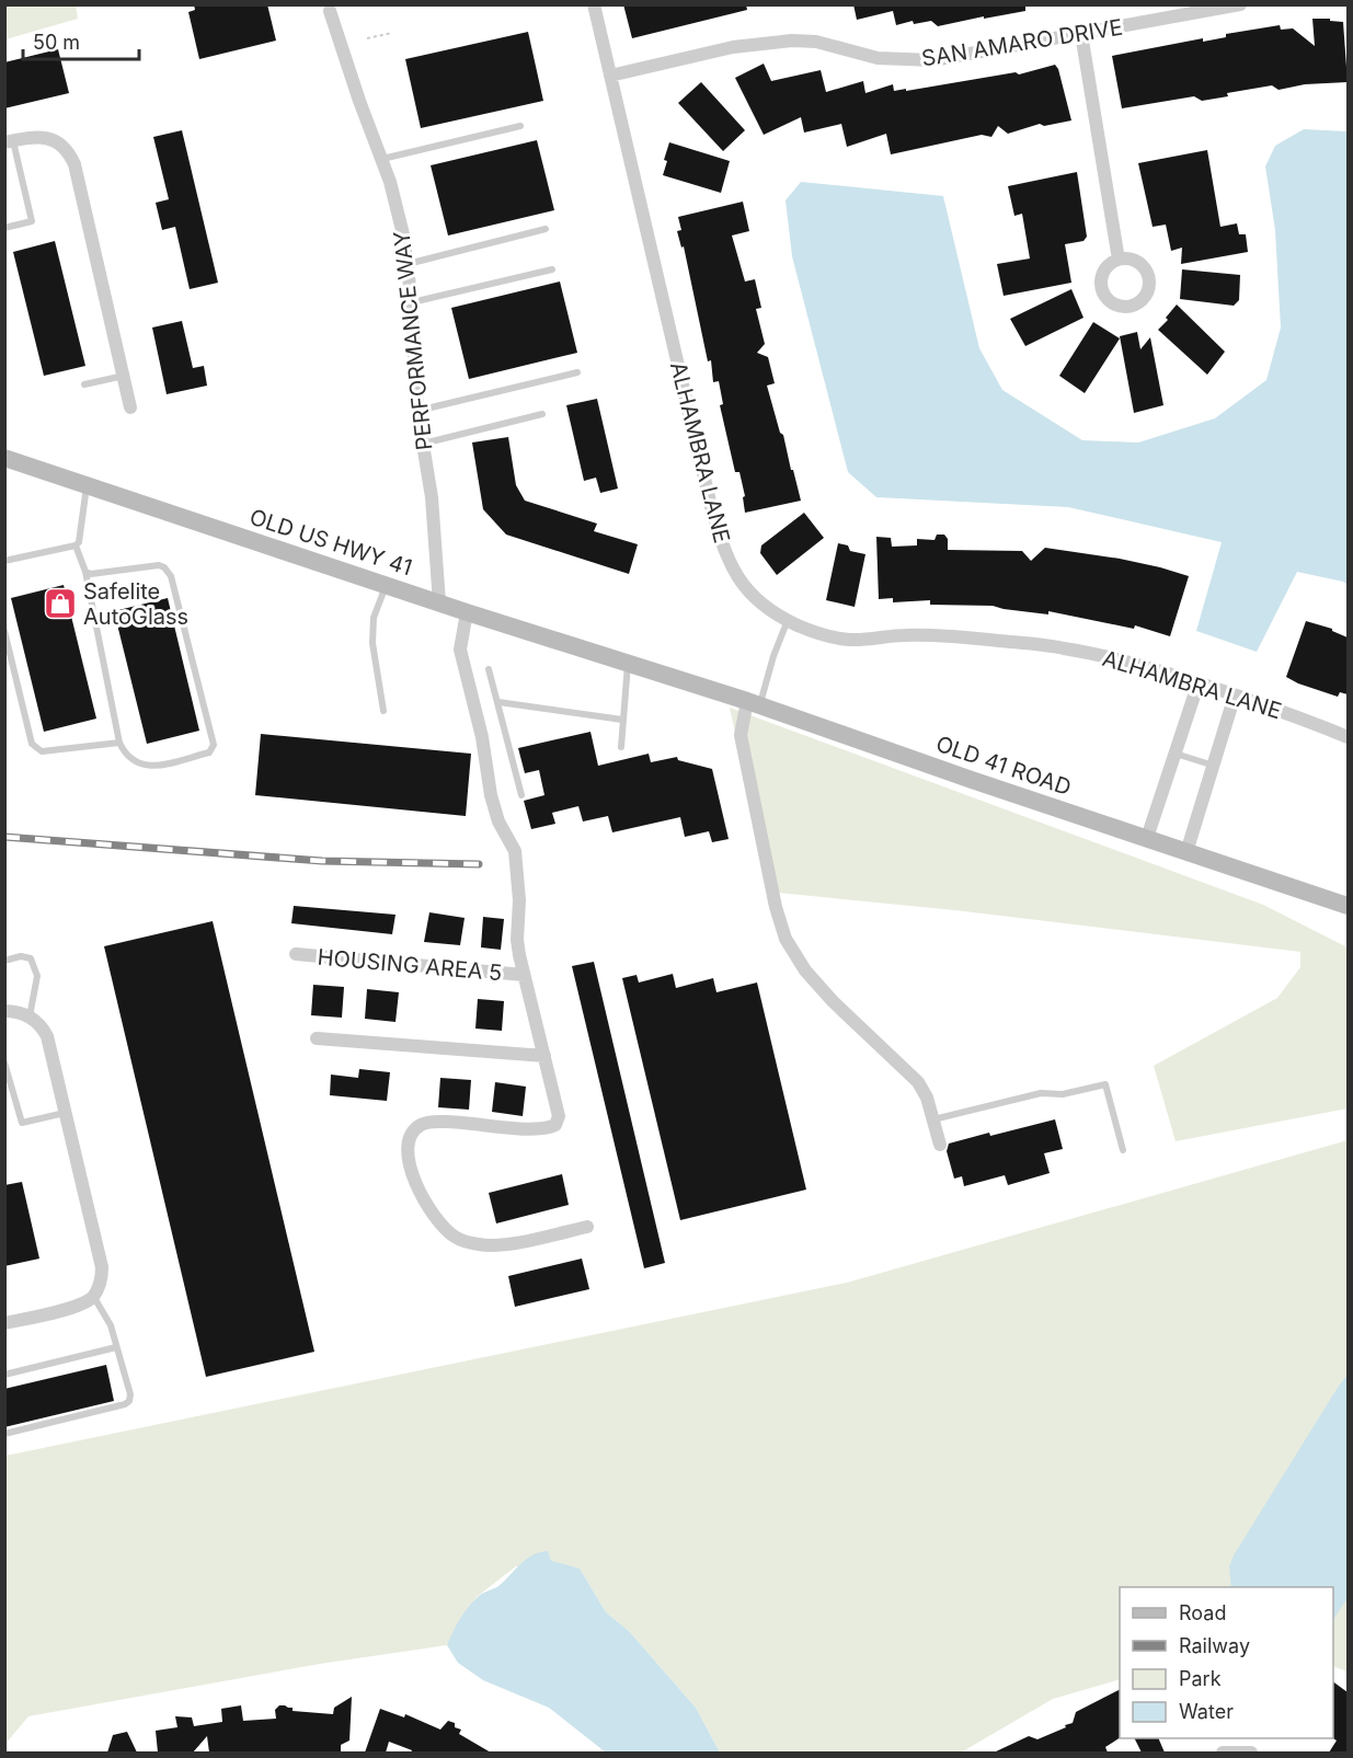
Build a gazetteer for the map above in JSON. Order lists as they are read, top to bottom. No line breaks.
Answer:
{"streets":{"street":["SAN AMARO DRIVE","PERFORMANCE WAY","ALHAMBRA LANE","OLD US HWY 41","OLD 41 ROAD","HOUSING AREA 5"]},"crossings":[["SAN AMARO DRIVE","ALHAMBRA LANE"],["PERFORMANCE WAY","OLD US HWY 41"],["OLD US HWY 41","OLD 41 ROAD"],["OLD US HWY 41","HOUSING AREA 5"]],"places":{"shop":["Safelite AutoGlass"]},"legend":["Road","Railway","Park","Water"],"scale_bar":"50 m"}
